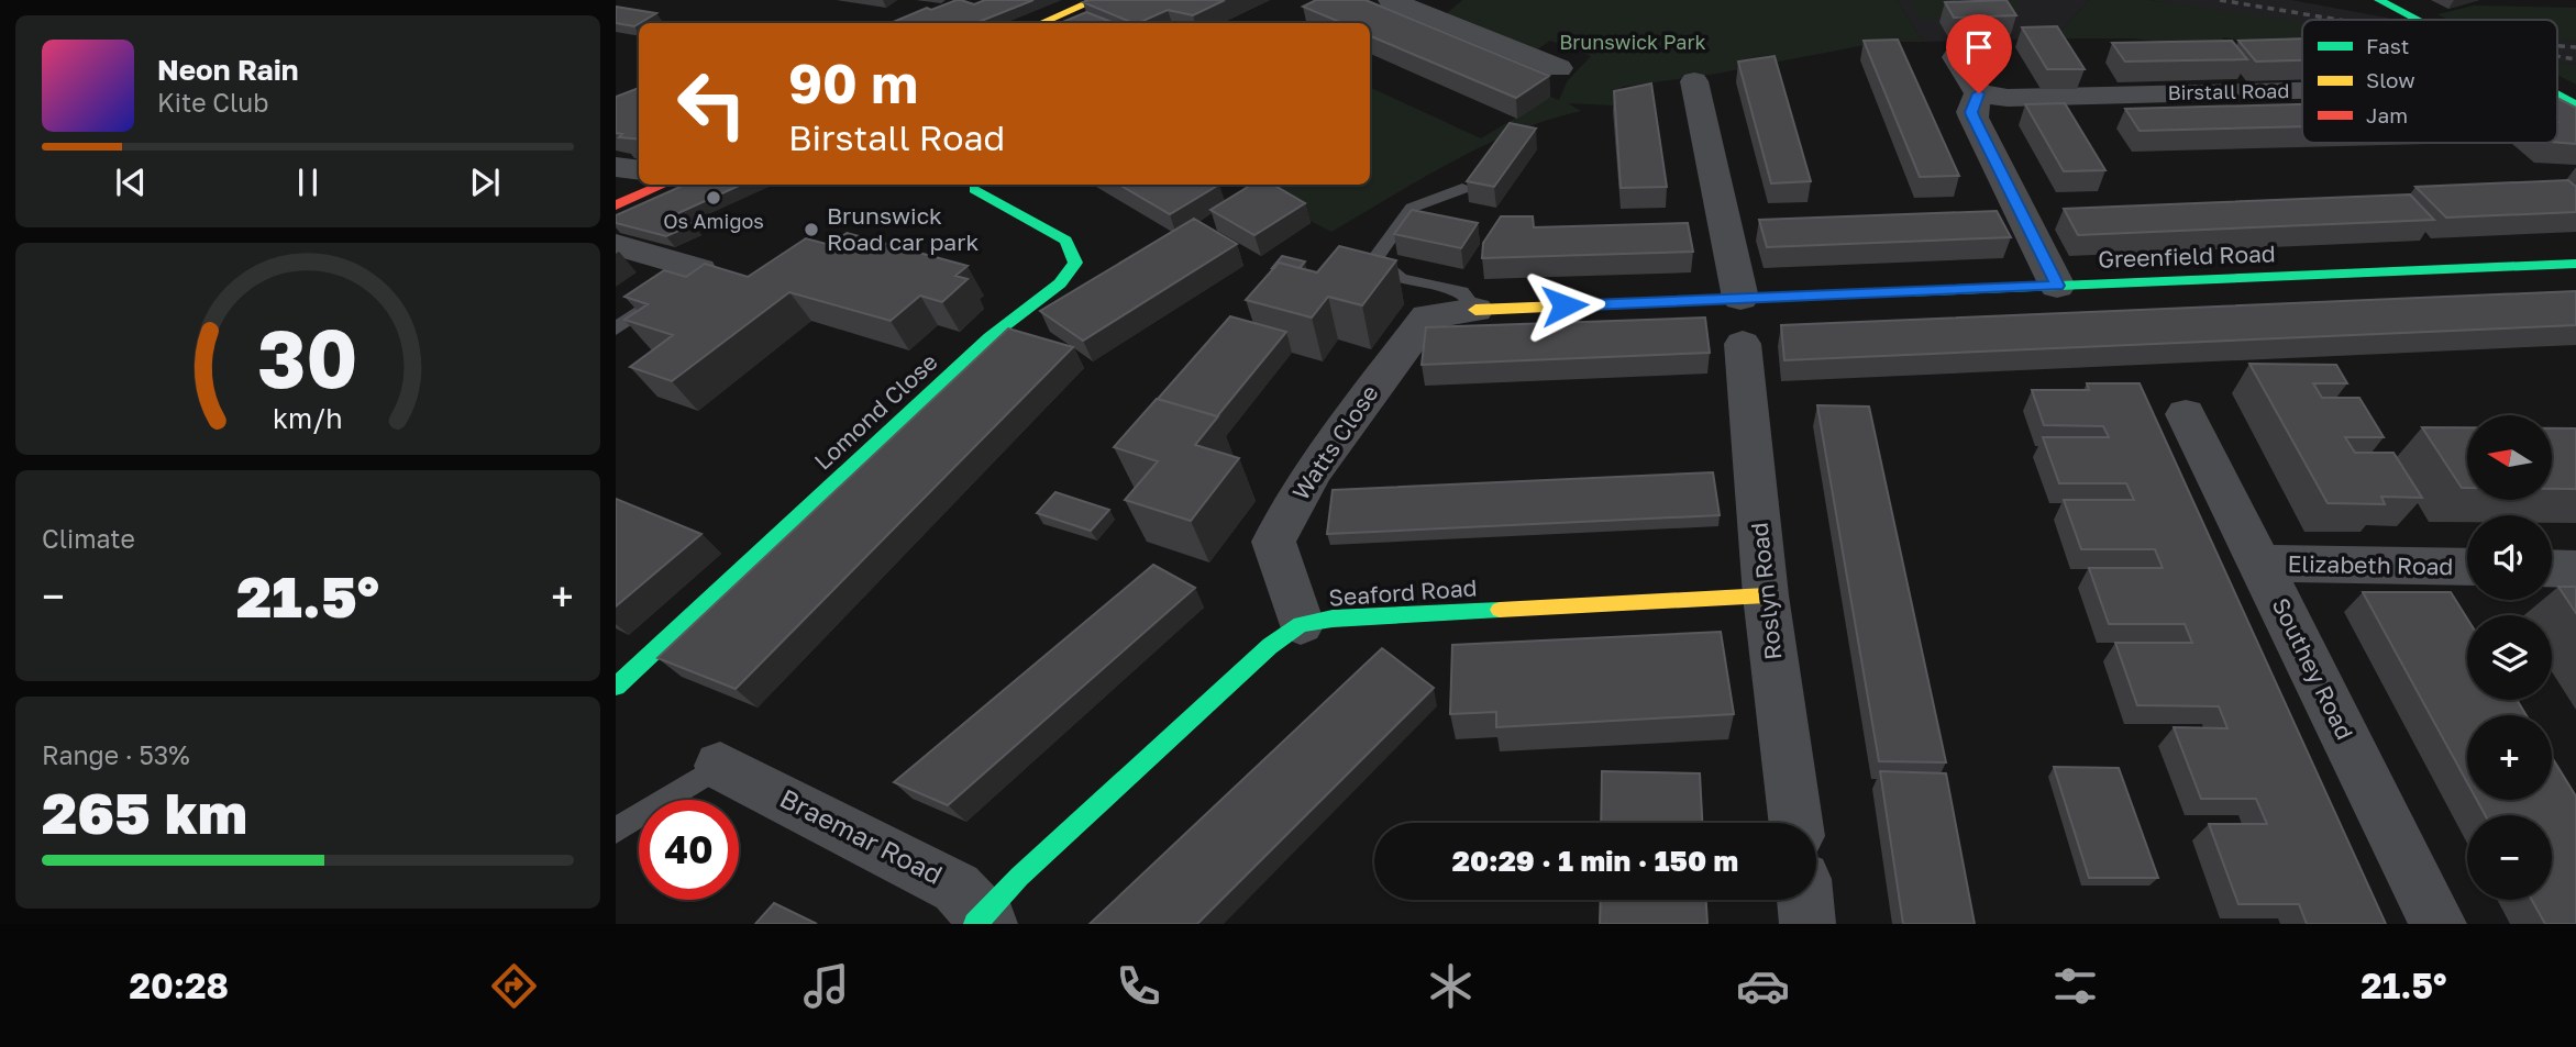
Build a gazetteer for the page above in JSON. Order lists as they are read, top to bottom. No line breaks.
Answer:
{"streets":{"main road":["Greenfield Road","Lomond Close","Seaford Road"],"street":["Birstall Road","Watts Close","Elizabeth Road","Roslyn Road","Southey Road","Braemar Road"]},"crossings":[["Greenfield Road","Watts Close"],["Watts Close","Seaford Road"],["Elizabeth Road","Southey Road"],["Roslyn Road","Seaford Road"],["Seaford Road","Braemar Road"]],"parks":["Brunswick Park"],"places":["Os Amigos","Brunswick Road car park"],"legend":["Fast","Slow","Jam"],"north":"left","page":{"turn":["90 m","Birstall Road"],"song":["Neon Rain","Kite Club"],"map_buttons":["+","−"],"tile":["Climate",["Range · 53%","265 km"]],"heat":["−","21.5°","+"],"limit":"40","trip":"20:29 · 1 min · 150 m","tabs":["20:28","21.5°"],"gauge":["30","km/h"]}}
